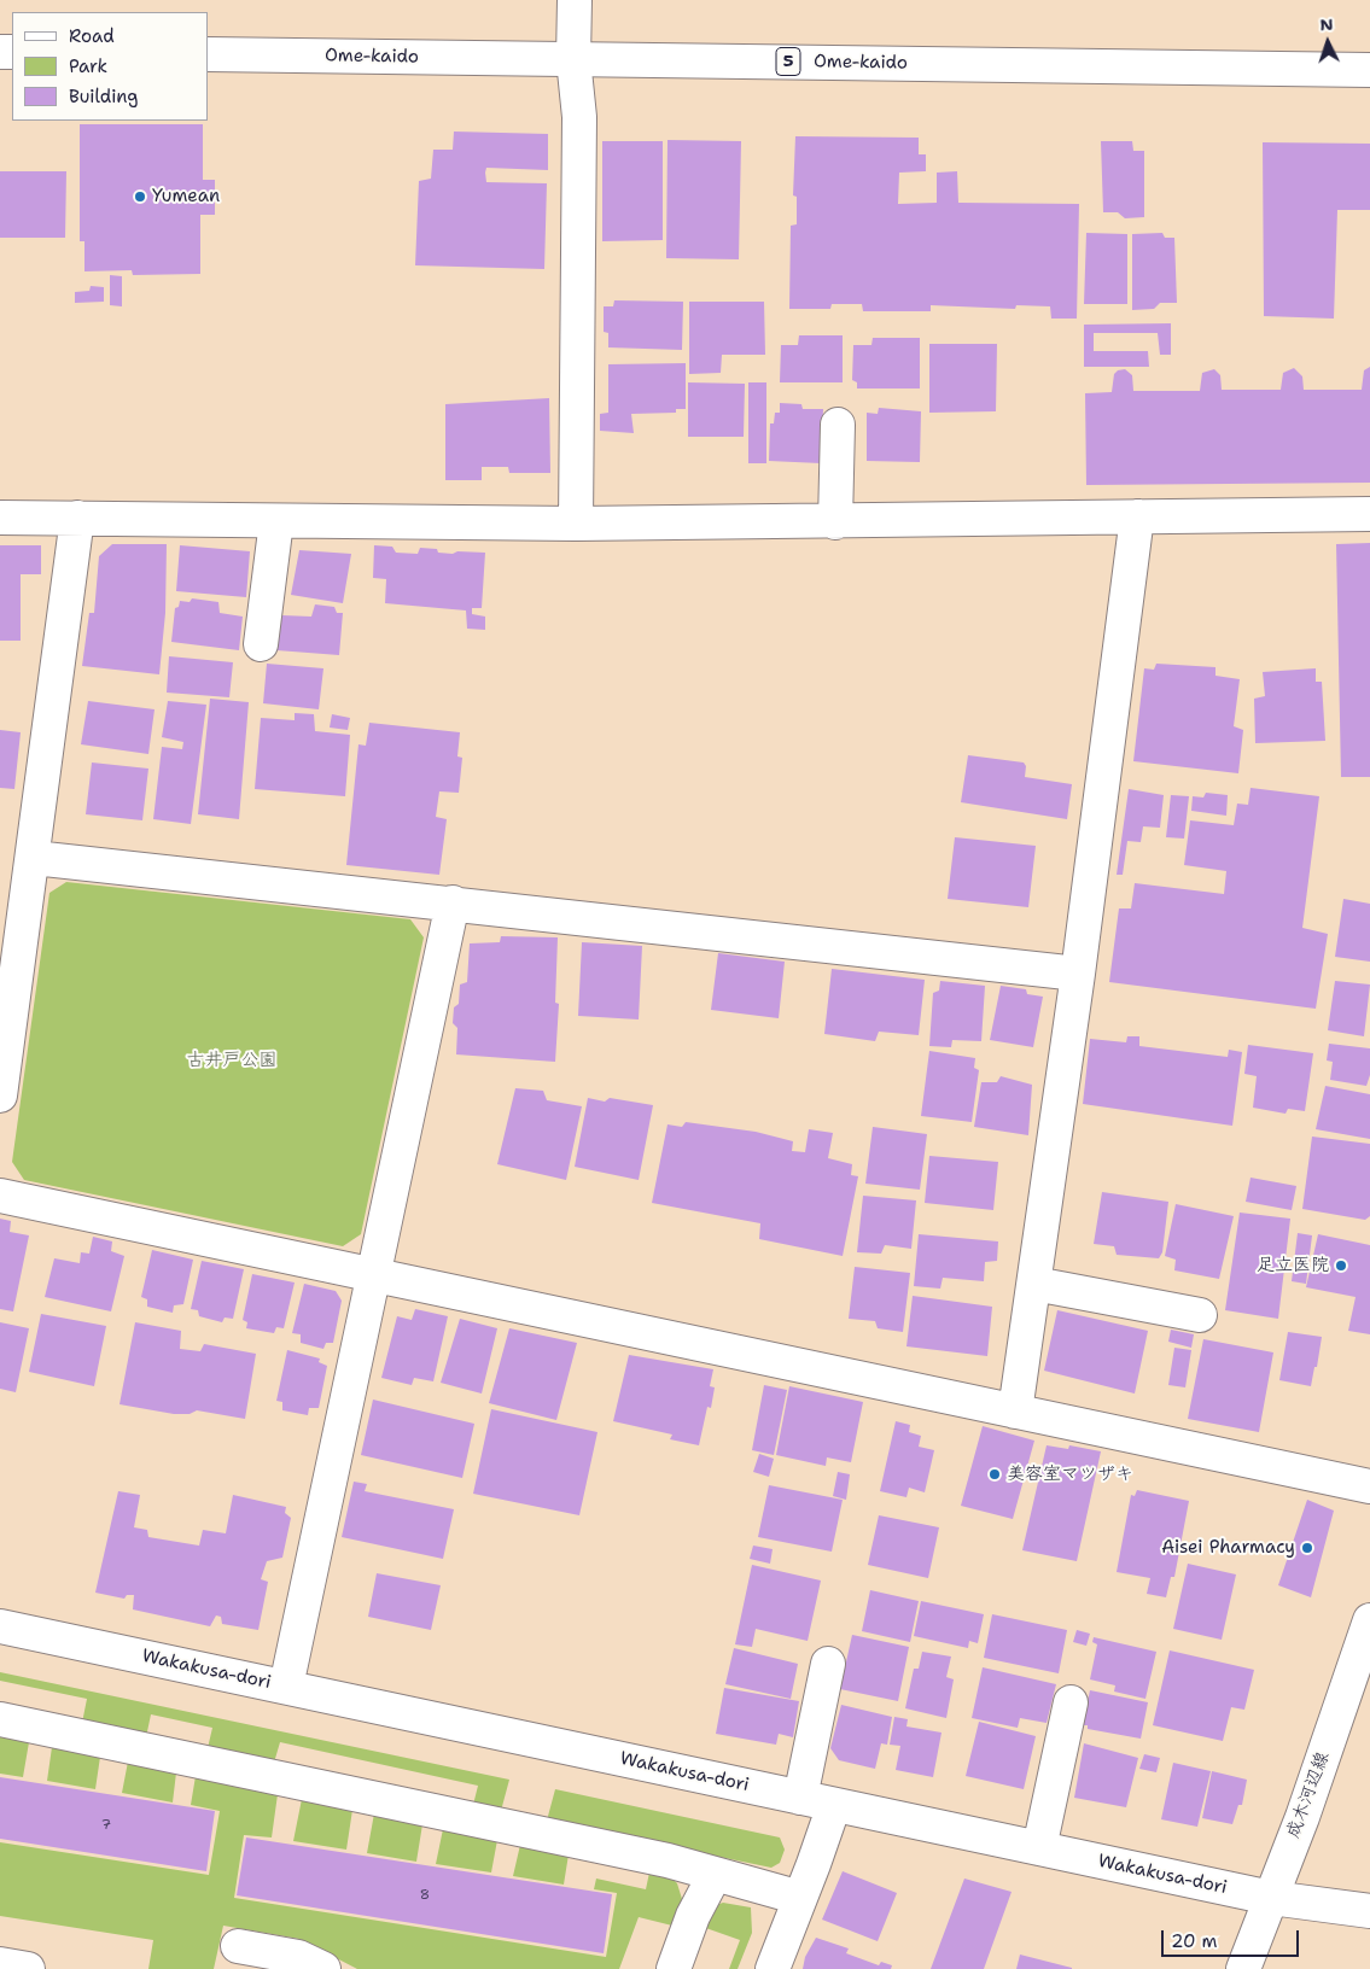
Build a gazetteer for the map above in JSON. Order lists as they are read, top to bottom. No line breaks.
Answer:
{"streets":{"street":["Ome-kaido","5","Wakakusa-dori","成木河辺線"]},"crossings":[["Wakakusa-dori","成木河辺線"]],"parks":["古井戸公園"],"places":["Yumean","足立医院","美容室マツザキ","Aisei Pharmacy"],"house_numbers":["7","8"],"legend":["Road","Park","Building"],"scale_bar":"20 m","north":"top"}
